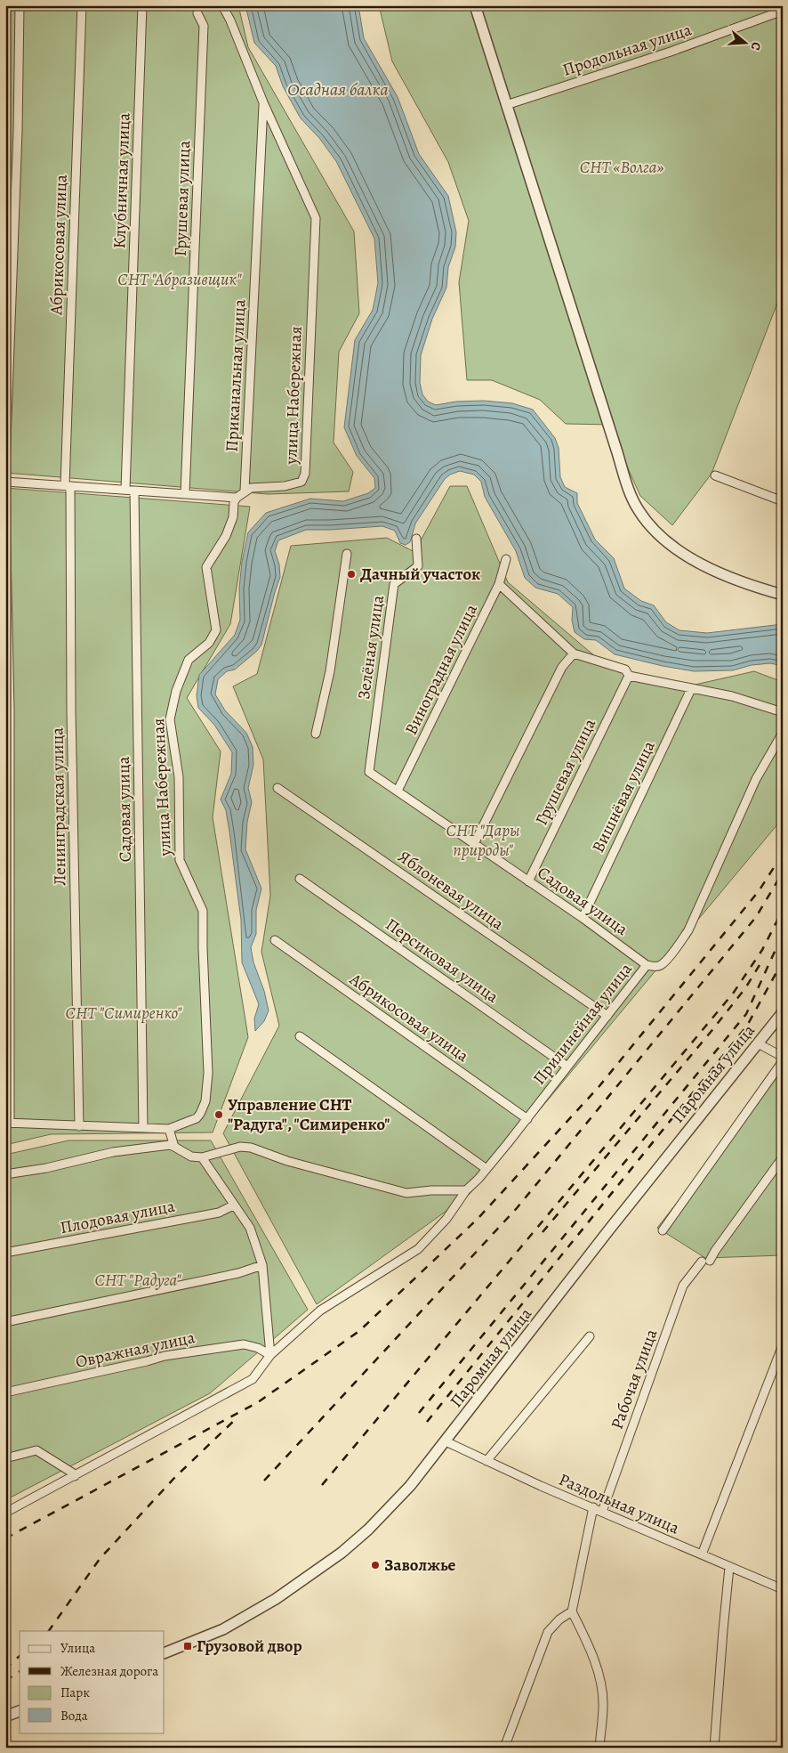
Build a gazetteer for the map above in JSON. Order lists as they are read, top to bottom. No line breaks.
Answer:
{"streets":{"street":["Продольная улица","Клубничная улица","Грушевая улица","Абрикосовая улица","Приканальная улица","улица Набережная","Зелёная улица","Виноградная улица","Вишнёвая улица","Ленинградская улица","Садовая улица","Яблоневая улица","Персиковая улица","Прилинейная улица","Паромная улица","Плодовая улица","Овражная улица","Рабочая улица","Раздольная улица"]},"crossings":[["Грушевая улица","Садовая улица"],["Абрикосовая улица","Ленинградская улица"],["Абрикосовая улица","Прилинейная улица"],["Приканальная улица","улица Набережная"],["Зелёная улица","Садовая улица"],["Виноградная улица","Садовая улица"],["Вишнёвая улица","Садовая улица"],["Садовая улица","Прилинейная улица"],["Яблоневая улица","Прилинейная улица"],["Персиковая улица","Прилинейная улица"],["Прилинейная улица","Овражная улица"],["Паромная улица","Раздольная улица"],["Рабочая улица","Раздольная улица"]],"water":["Осадная балка"],"parks":["СНТ «Волга»","СНТ \"Абразивщик\"","СНТ \"Дары природы\"","СНТ \"Симиренко\"","СНТ \"Радуга\""],"places":{"other":["Дачный участок","Управление СНТ \"Радуга\", \"Симиренко\"","Заволжье"],"transit":["Грузовой двор"]},"legend":["Улица","Железная дорога","Парк","Вода"],"north":"right"}
